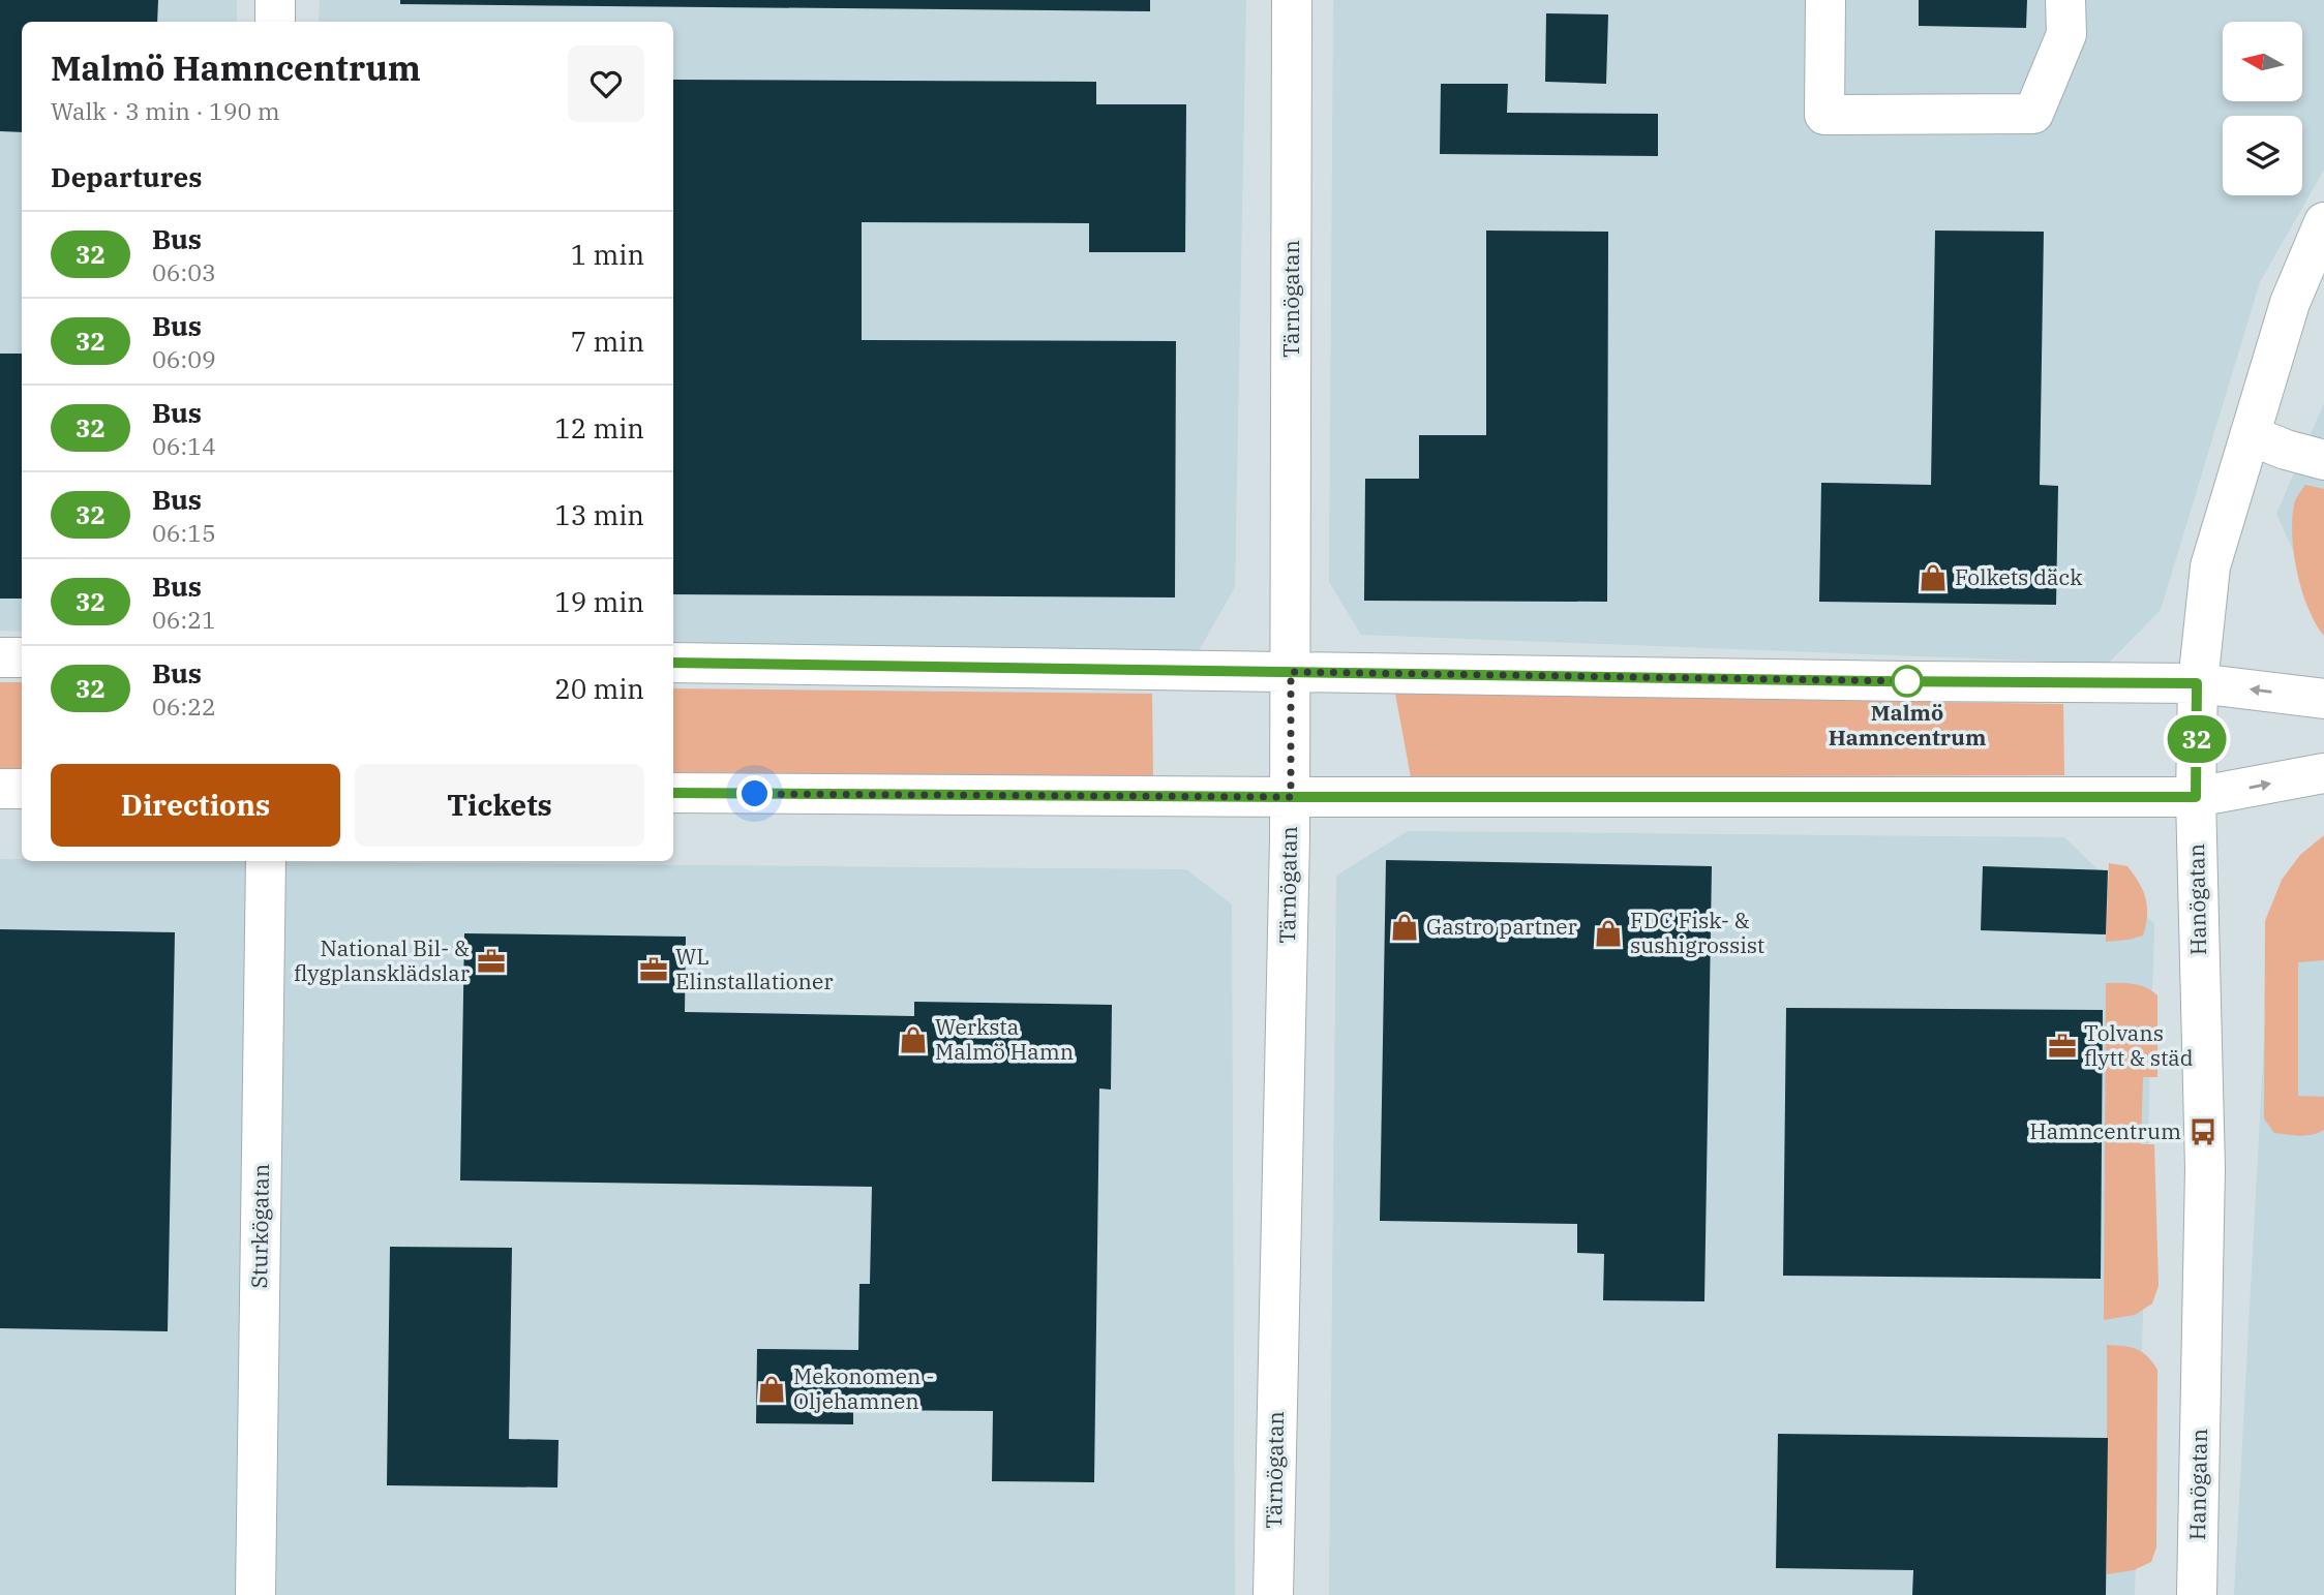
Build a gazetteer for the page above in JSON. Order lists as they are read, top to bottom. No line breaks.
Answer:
{"streets":{"street":["Tärnögatan","Hanögatan","Sturkögatan"]},"places":{"shop":["Folkets däck","Gastro partner","FDC Fisk- & sushigrossist","Werksta Malmö Hamn","Mekonomen - Oljehamnen"],"other":["Malmö Hamncentrum"],"office":["National Bil- & flygplansklädslar","WL Elinstallationer","Tolvans flytt & städ"],"bus stop":["Hamncentrum"]},"lines":["bus line 32"],"north":"left","page":{"on_map":"32","heading":[["Malmö Hamncentrum","Walk · 3 min · 190 m"],"Departures"],"list":[{"mark":"32","name":"Bus","note":"06:03","value":"1 min"},{"mark":"32","name":"Bus","note":"06:09","value":"7 min"},{"mark":"32","name":"Bus","note":"06:14","value":"12 min"},{"mark":"32","name":"Bus","note":"06:15","value":"13 min"},{"mark":"32","name":"Bus","note":"06:21","value":"19 min"},{"mark":"32","name":"Bus","note":"06:22","value":"20 min"}],"buttons":["Directions","Tickets"]}}
